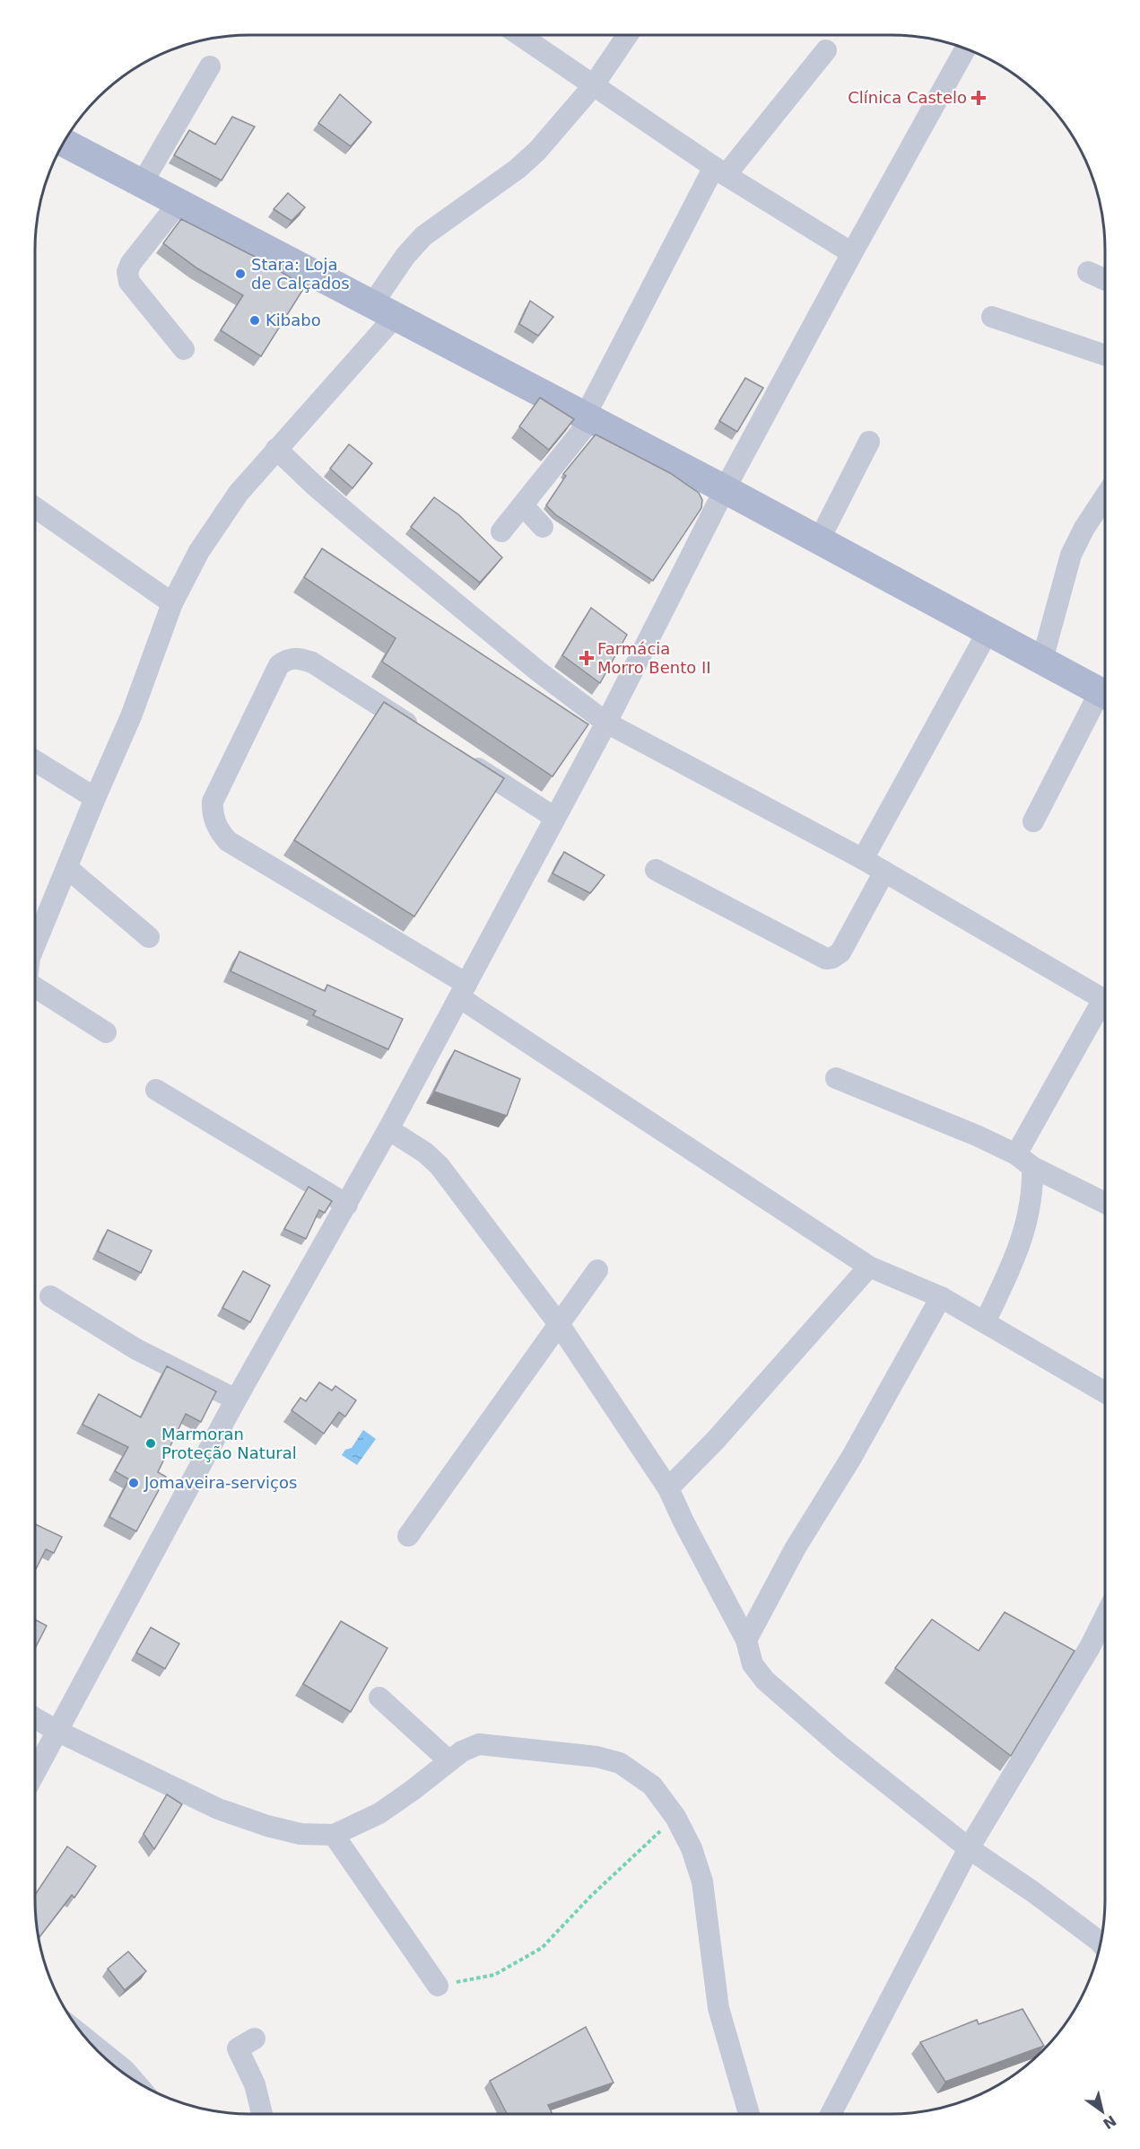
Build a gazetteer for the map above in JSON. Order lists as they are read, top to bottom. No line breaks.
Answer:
{"places":{"health":["Clínica Castelo","Farmácia Morro Bento II"],"other":["Stara: Loja de Calçados","Kibabo","Marmoran Proteção Natural","Jomaveira-serviços"]},"north":"bottom right"}
